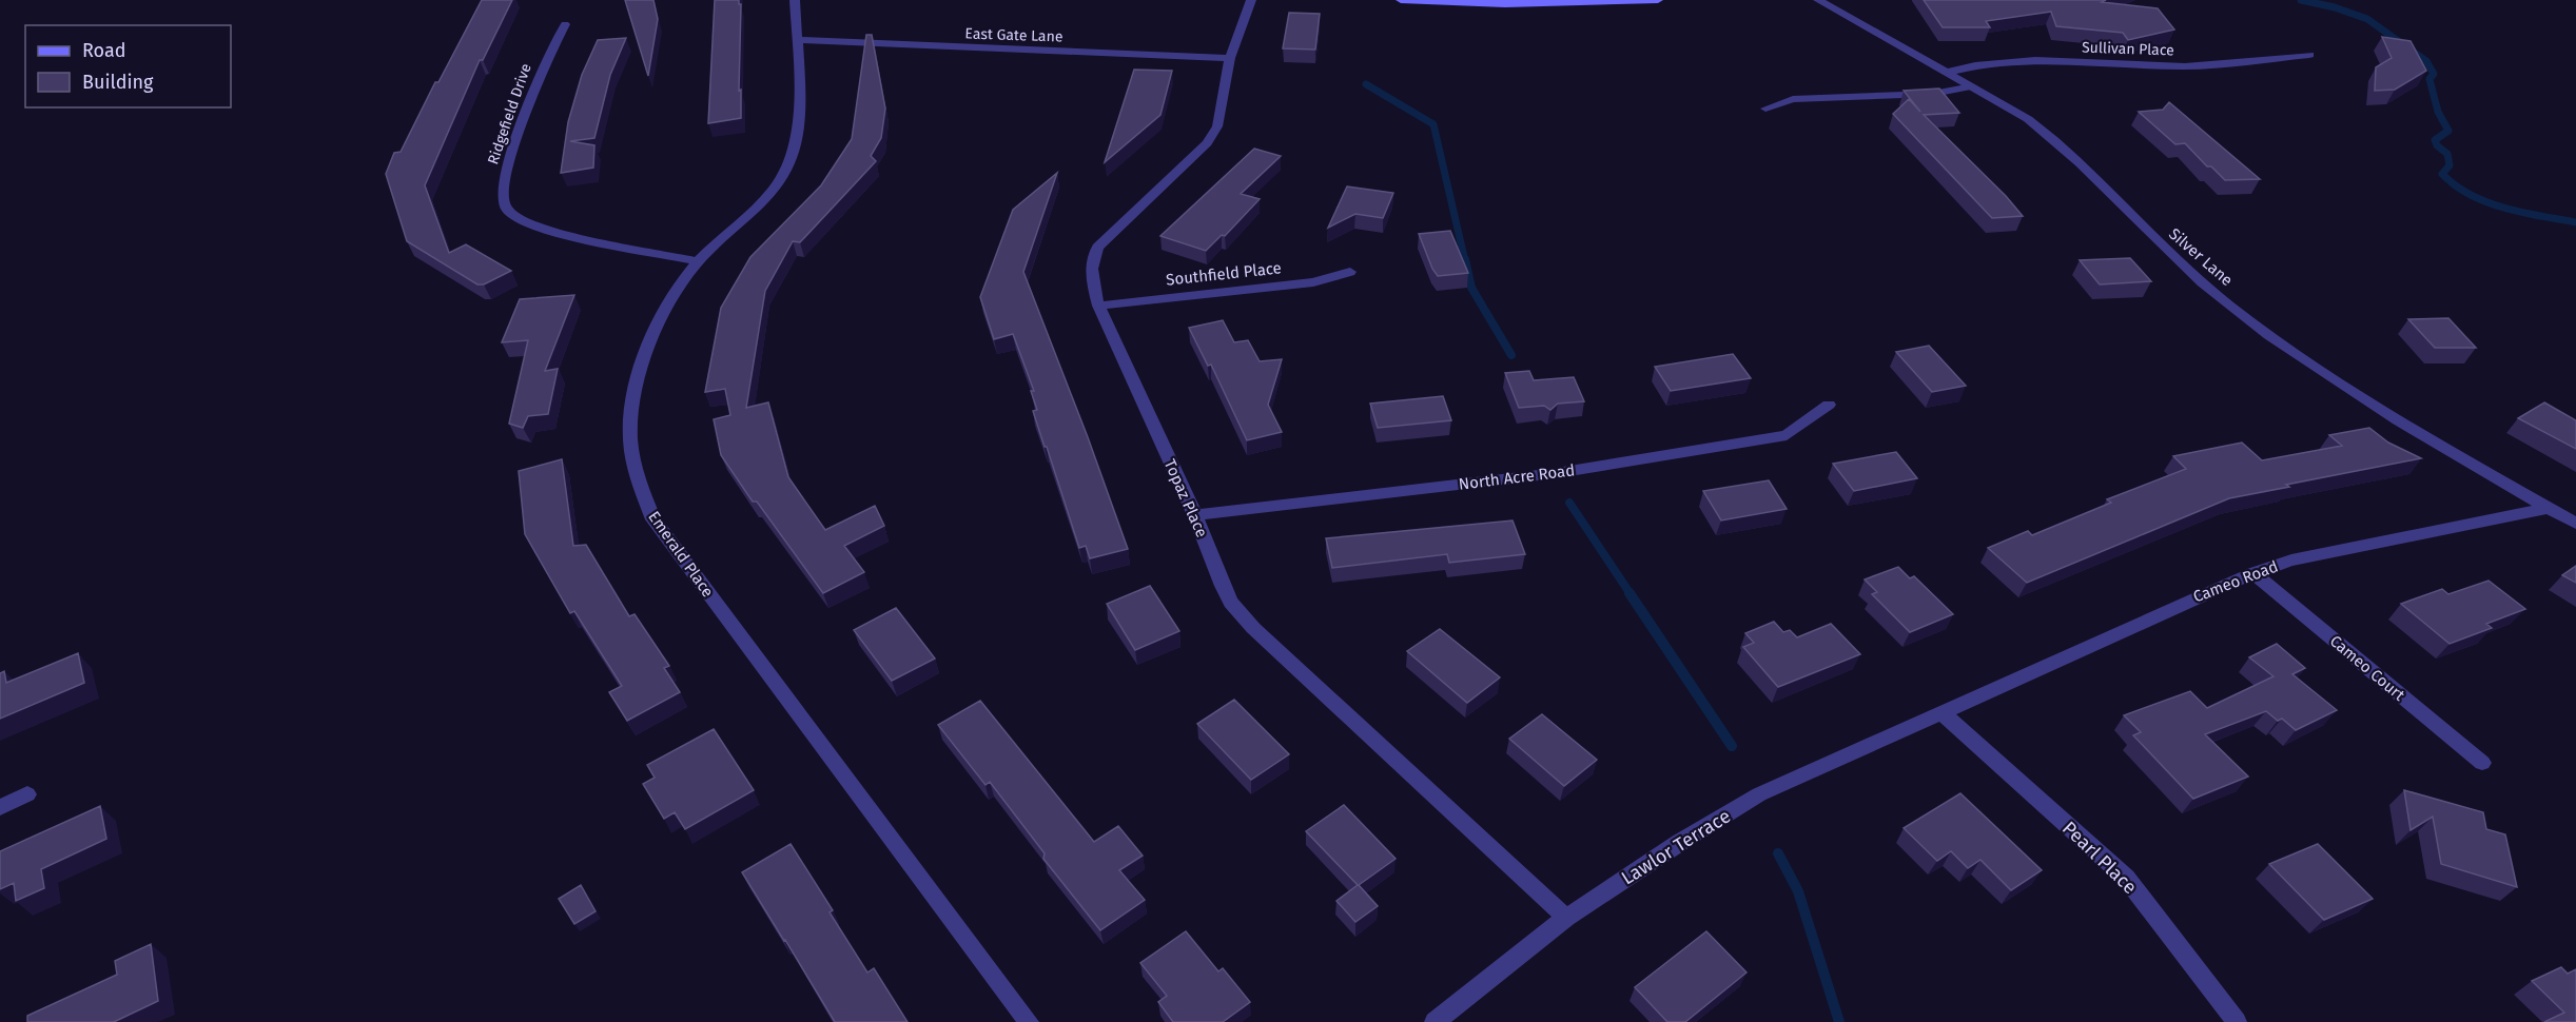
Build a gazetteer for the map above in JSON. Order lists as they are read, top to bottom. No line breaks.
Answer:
{"streets":{"street":["East Gate Lane","Sullivan Place","Ridgefield Drive","Silver Lane","Southfield Place","North Acre Road","Topaz Place","Emerald Place","Cameo Road","Cameo Court","Lawlor Terrace","Pearl Place"]},"crossings":[["East Gate Lane","Topaz Place"],["East Gate Lane","Emerald Place"],["Sullivan Place","Silver Lane"],["Ridgefield Drive","Emerald Place"],["Silver Lane","Cameo Road"],["Southfield Place","Topaz Place"],["North Acre Road","Topaz Place"],["Topaz Place","Lawlor Terrace"],["Cameo Road","Cameo Court"],["Cameo Road","Lawlor Terrace"],["Cameo Road","Pearl Place"],["Lawlor Terrace","Pearl Place"]],"legend":["Road","Building"]}
